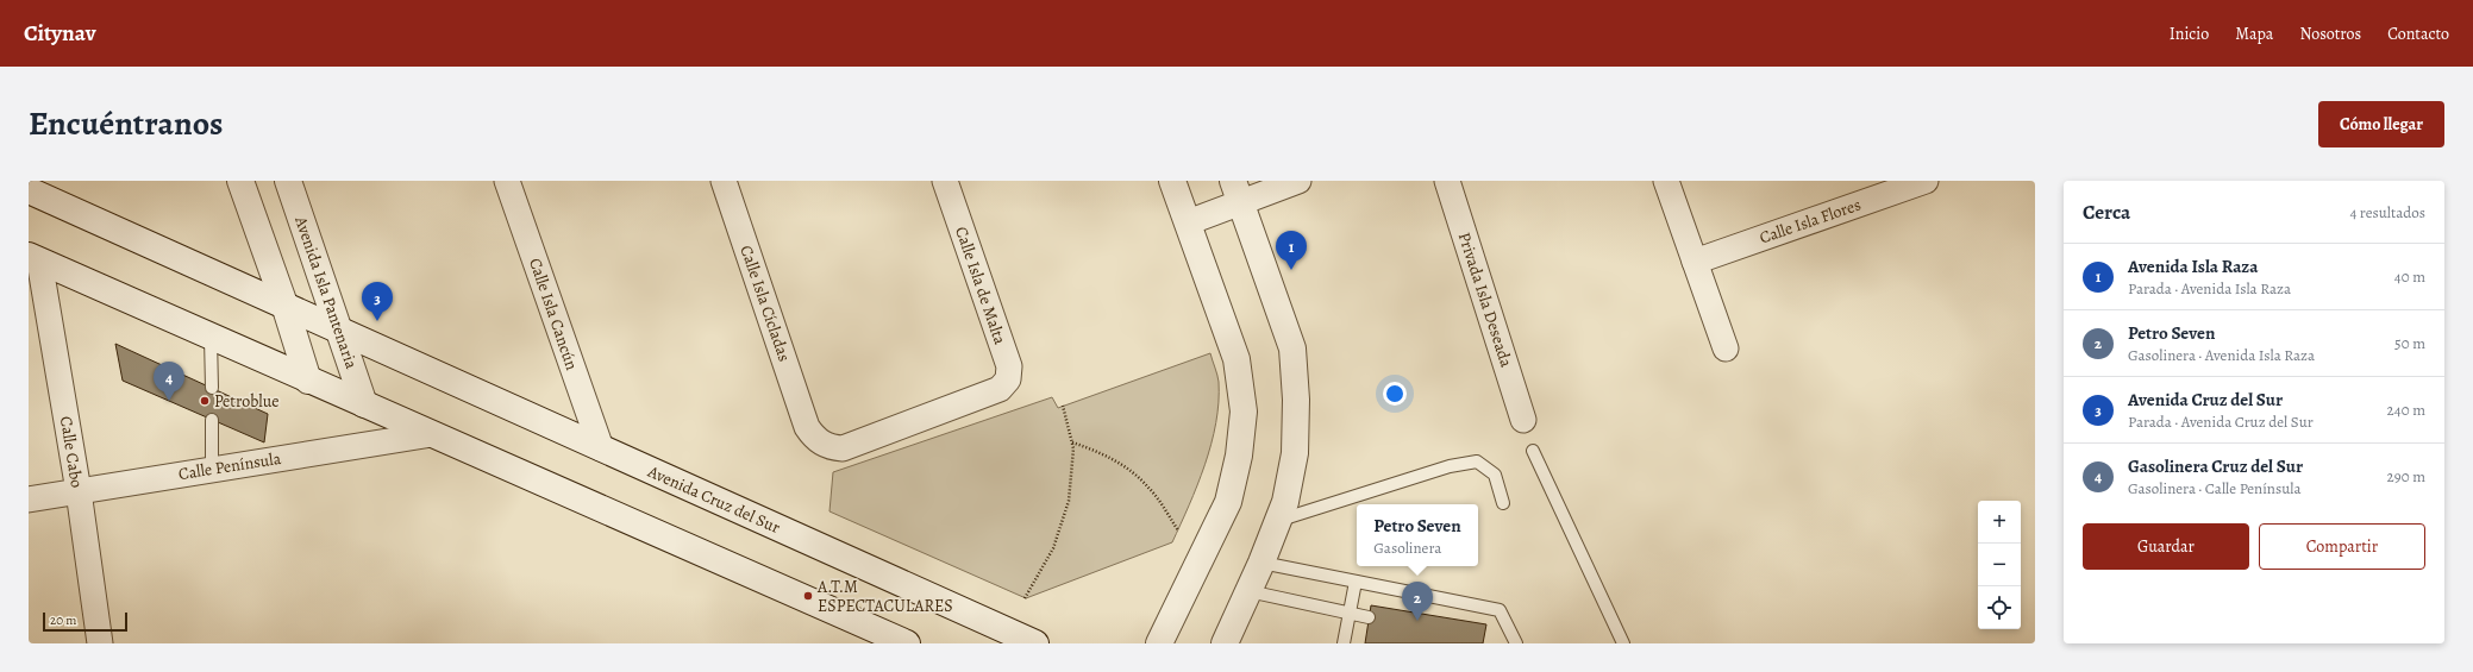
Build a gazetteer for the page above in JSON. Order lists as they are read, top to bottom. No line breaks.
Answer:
{"streets":{"main road":["Avenida Isla Pantenaria","Avenida Cruz del Sur"],"street":["Calle Isla Flores","Calle Isla de Malta","Privada Isla Deseada","Calle Isla Cícladas","Calle Isla Cancún","Calle Cabo","Calle Península"]},"crossings":[["Calle Isla de Malta","Calle Isla Cícladas"],["Avenida Isla Pantenaria","Avenida Cruz del Sur"],["Calle Isla Cancún","Avenida Cruz del Sur"],["Calle Cabo","Calle Península"]],"places":["Petroblue","A.T.M ESPECTACULARES"],"scale_bar":"20 m","page":{"header":"Citynav","nav":["Inicio","Mapa","Nosotros","Contacto"],"title":"Encuéntranos","buttons":["Cómo llegar",["Guardar","Compartir"]],"heading":["Cerca","4 resultados"],"pins":["1","3","4","2"],"list":[{"mark":"1","name":"Avenida Isla Raza","note":"Parada · Avenida Isla Raza","value":"40 m"},{"mark":"2","name":"Petro Seven","note":"Gasolinera · Avenida Isla Raza","value":"50 m"},{"mark":"3","name":"Avenida Cruz del Sur","note":"Parada · Avenida Cruz del Sur","value":"240 m"},{"mark":"4","name":"Gasolinera Cruz del Sur","note":"Gasolinera · Calle Península","value":"290 m"}],"map_buttons":["+","−"],"popup":["Petro Seven","Gasolinera"],"scale":"20 m"}}
